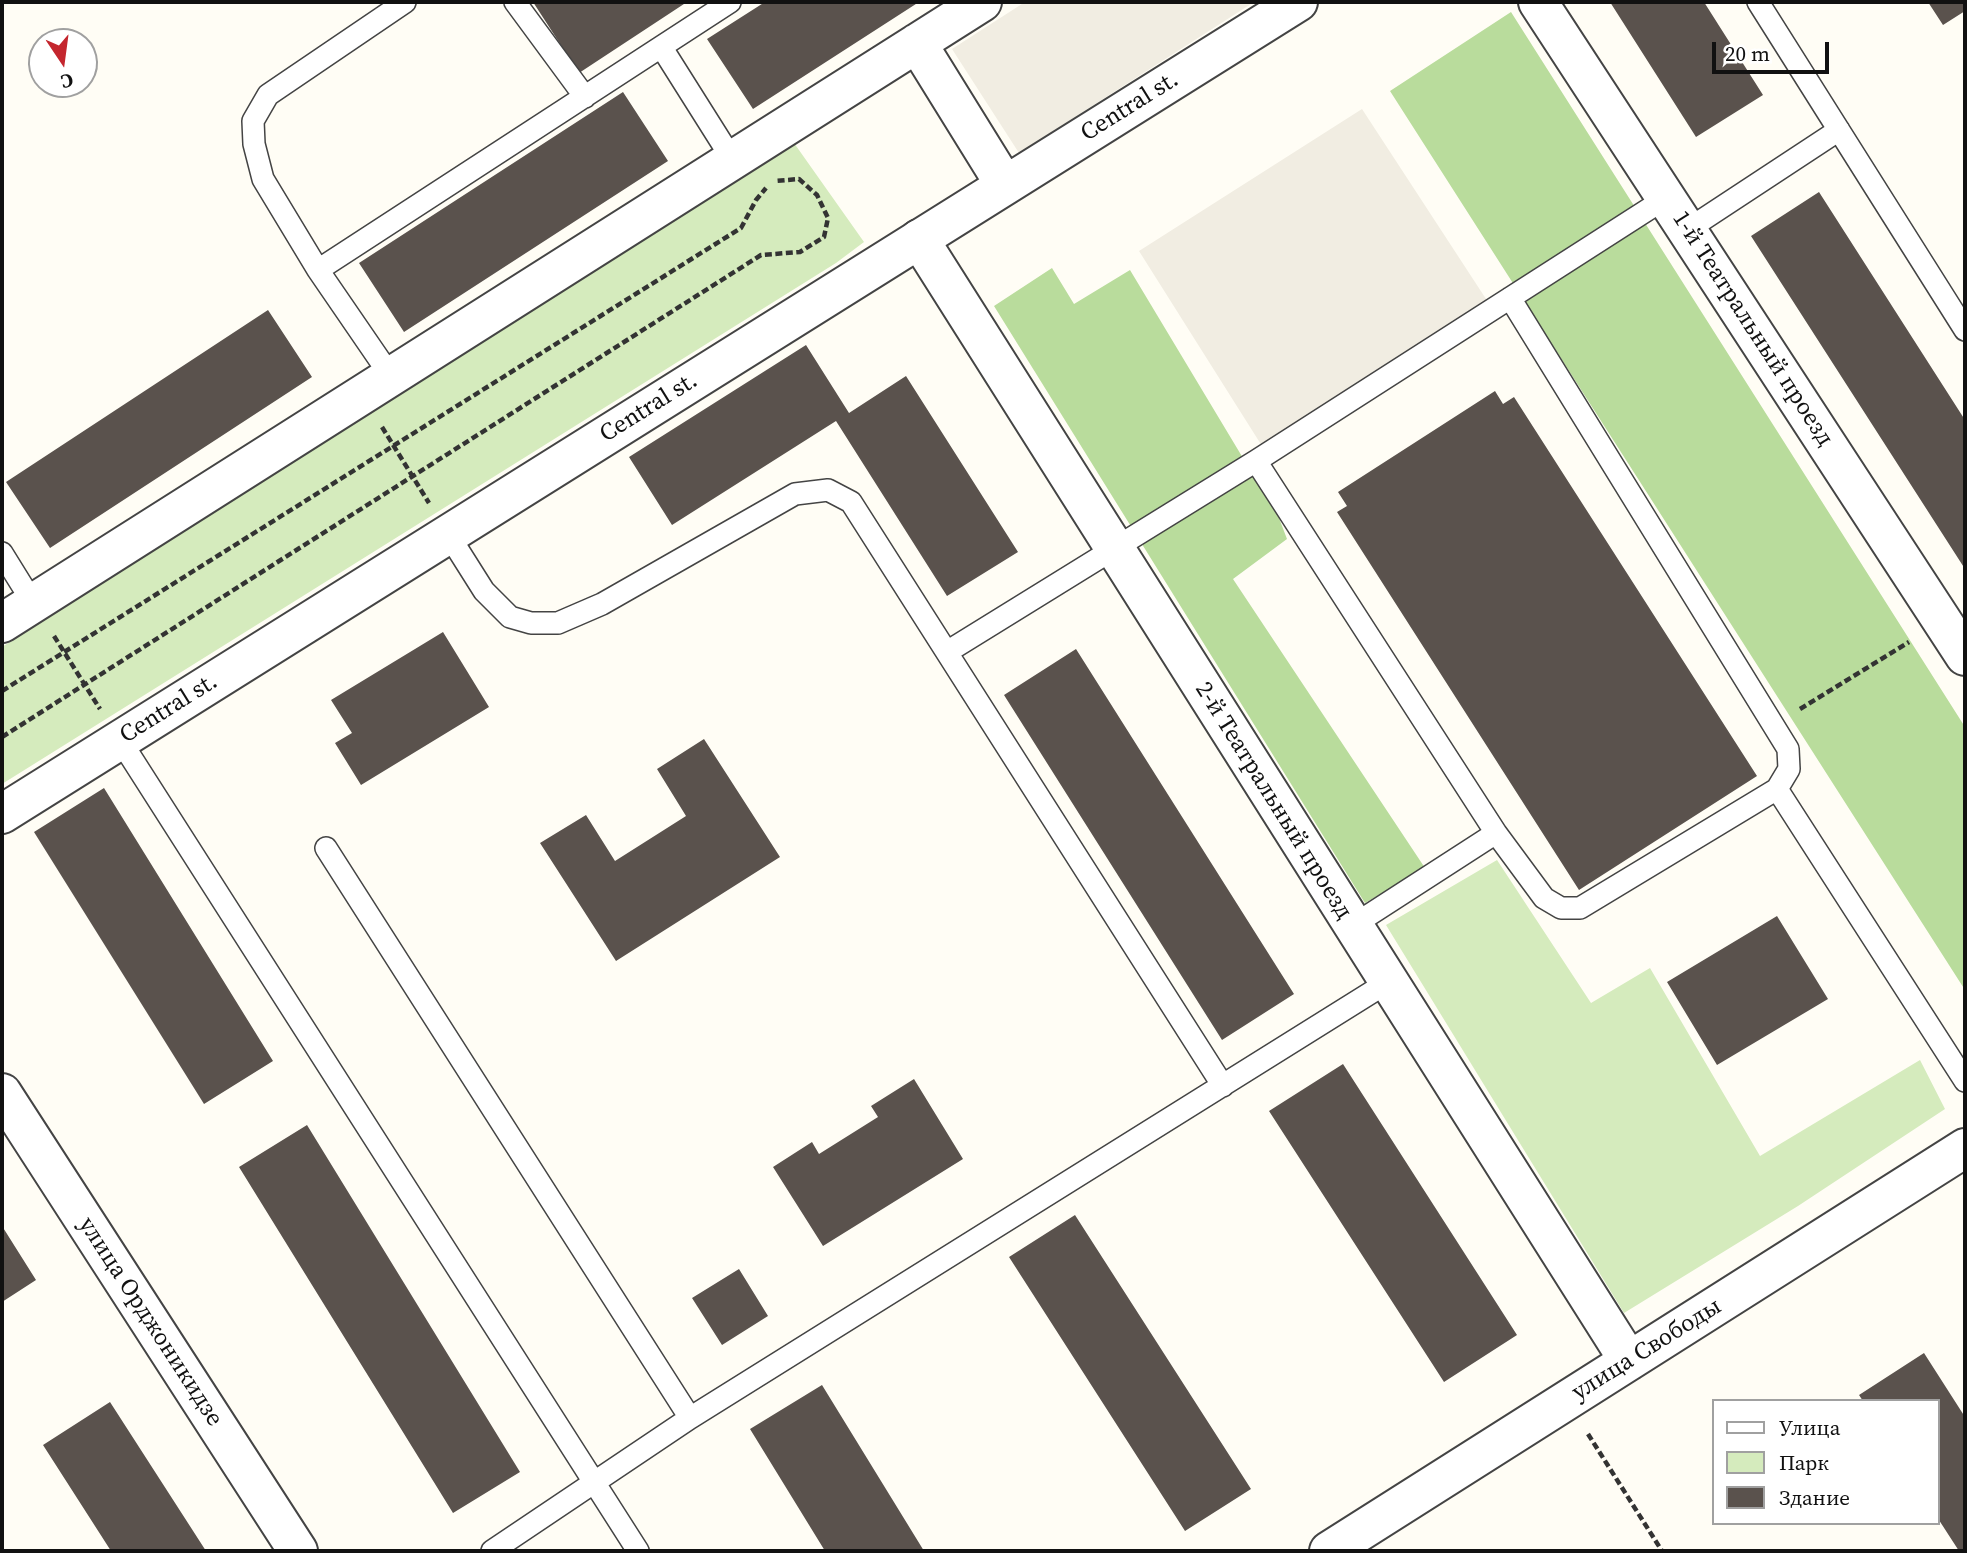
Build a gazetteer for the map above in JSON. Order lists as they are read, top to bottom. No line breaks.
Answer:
{"streets":{"street":["Central st.","1-й Театральный проезд","2-й Театральный проезд","улица Орджоникидзе","улица Свободы"]},"crossings":[["Central st.","2-й Театральный проезд"],["2-й Театральный проезд","улица Свободы"]],"legend":["Улица","Парк","Здание"],"scale_bar":"20 m","north":"bottom"}
